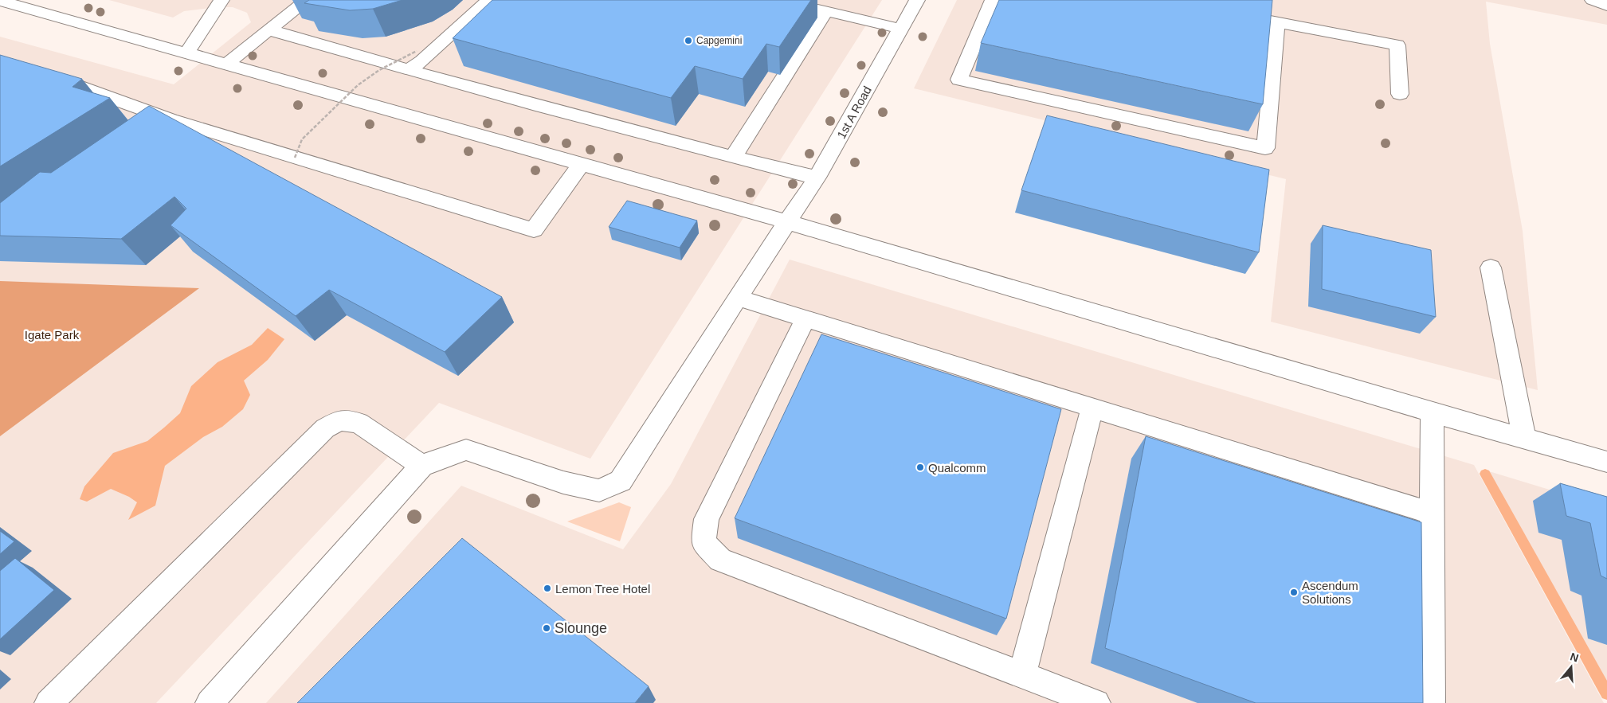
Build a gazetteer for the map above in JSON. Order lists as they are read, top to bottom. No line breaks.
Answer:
{"streets":{"street":["1st A Road"]},"parks":["Igate Park"],"places":["Capgemini","Qualcomm","Lemon Tree Hotel","Ascendum Solutions","Slounge"],"north":"top"}
